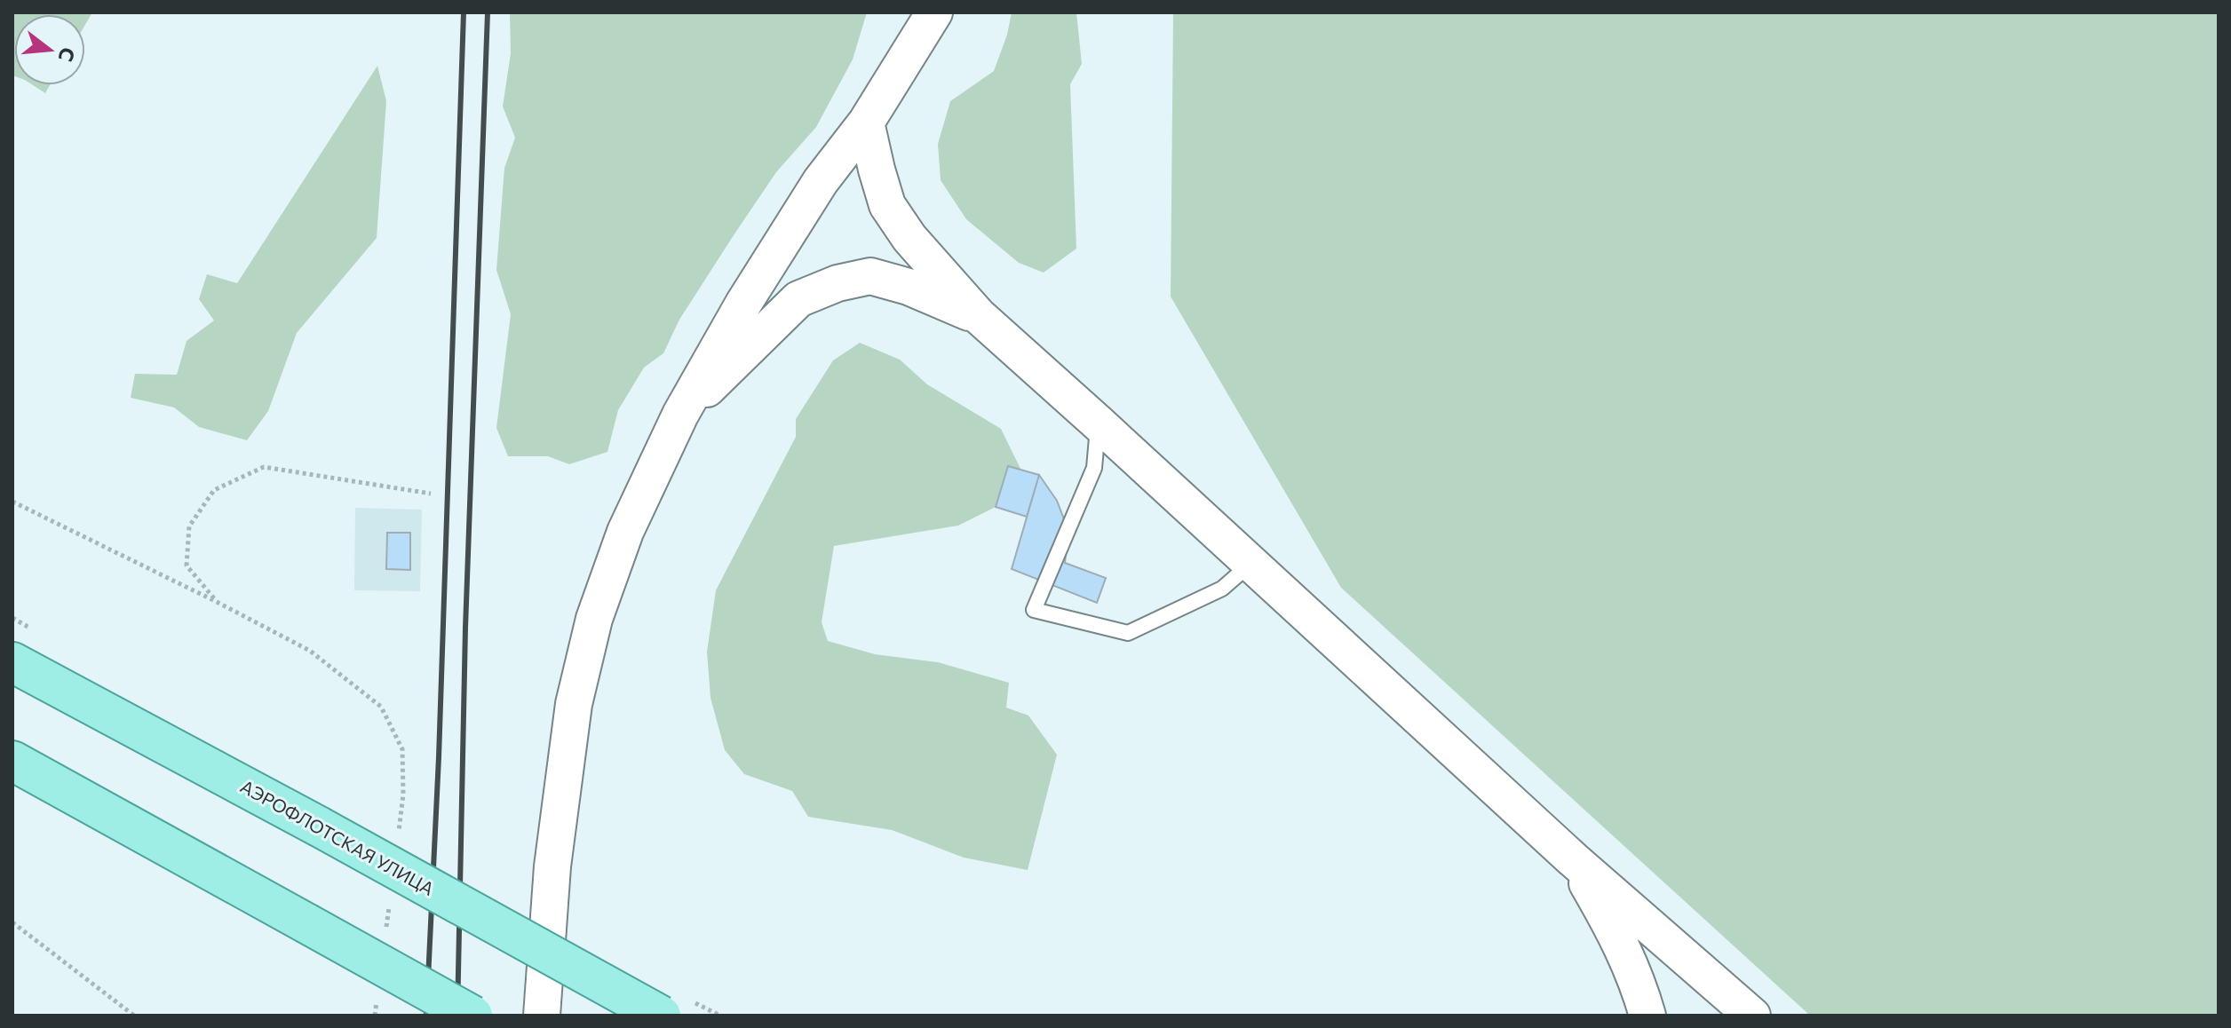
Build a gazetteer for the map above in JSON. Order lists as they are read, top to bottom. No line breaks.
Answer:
{"streets":{"main road":["АЭРОФЛОТСКАЯ УЛИЦА"]},"north":"right"}
